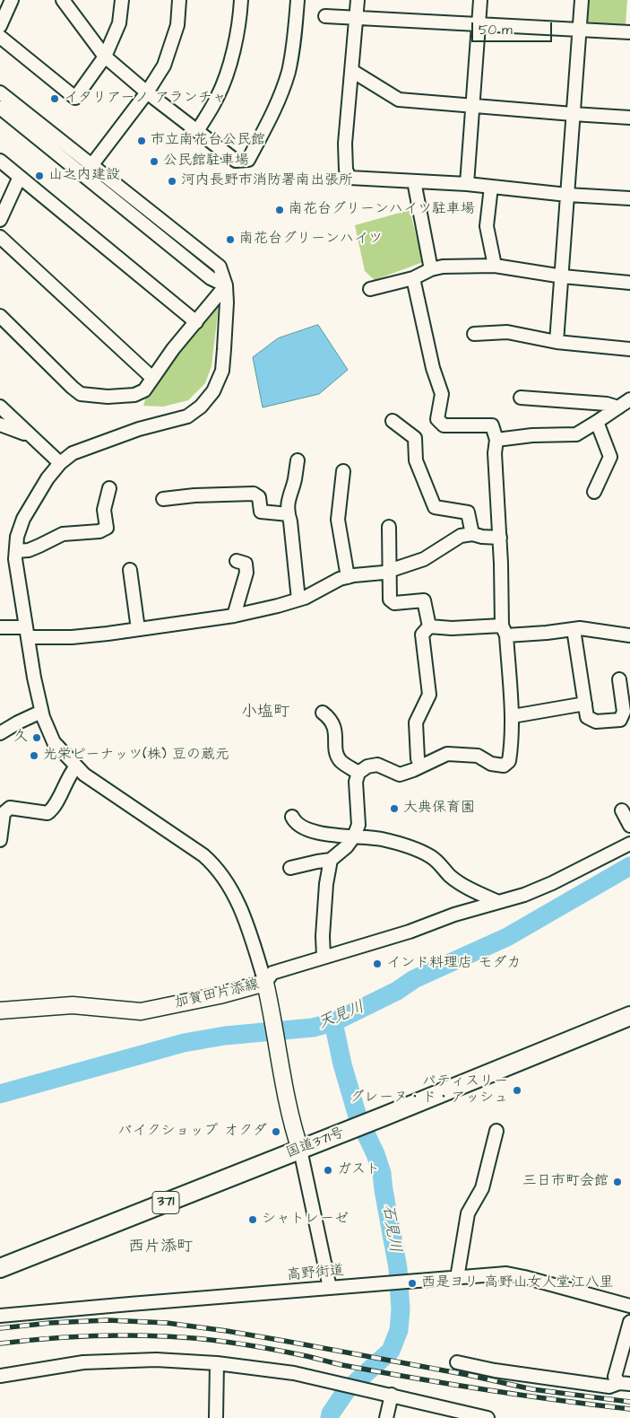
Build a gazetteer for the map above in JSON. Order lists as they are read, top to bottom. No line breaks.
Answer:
{"streets":{"highway":["国道371号","371"],"main road":["加賀田片添線"],"street":["高野街道"]},"crossings":[["加賀田片添線","国道371号"]],"districts":["小塩町","西片添町"],"water":["天見川","石見川"],"places":["イタリアーノ アランチャ","市立南花台公民館","公民館駐車場","山之内建設","河内長野市消防署南出張所","南花台グリーンハイツ駐車場","南花台グリーンハイツ","久","光栄ピーナッツ(株) 豆の蔵元","大典保育園","インド料理店 モダカ","パティスリー グレーヌ・ド・アッシュ","バイクショップ オクダ","ガスト","三日市町会館","シャトレーゼ","西是ヨリ 高野山女人堂江八里"],"scale_bar":"50 m"}
